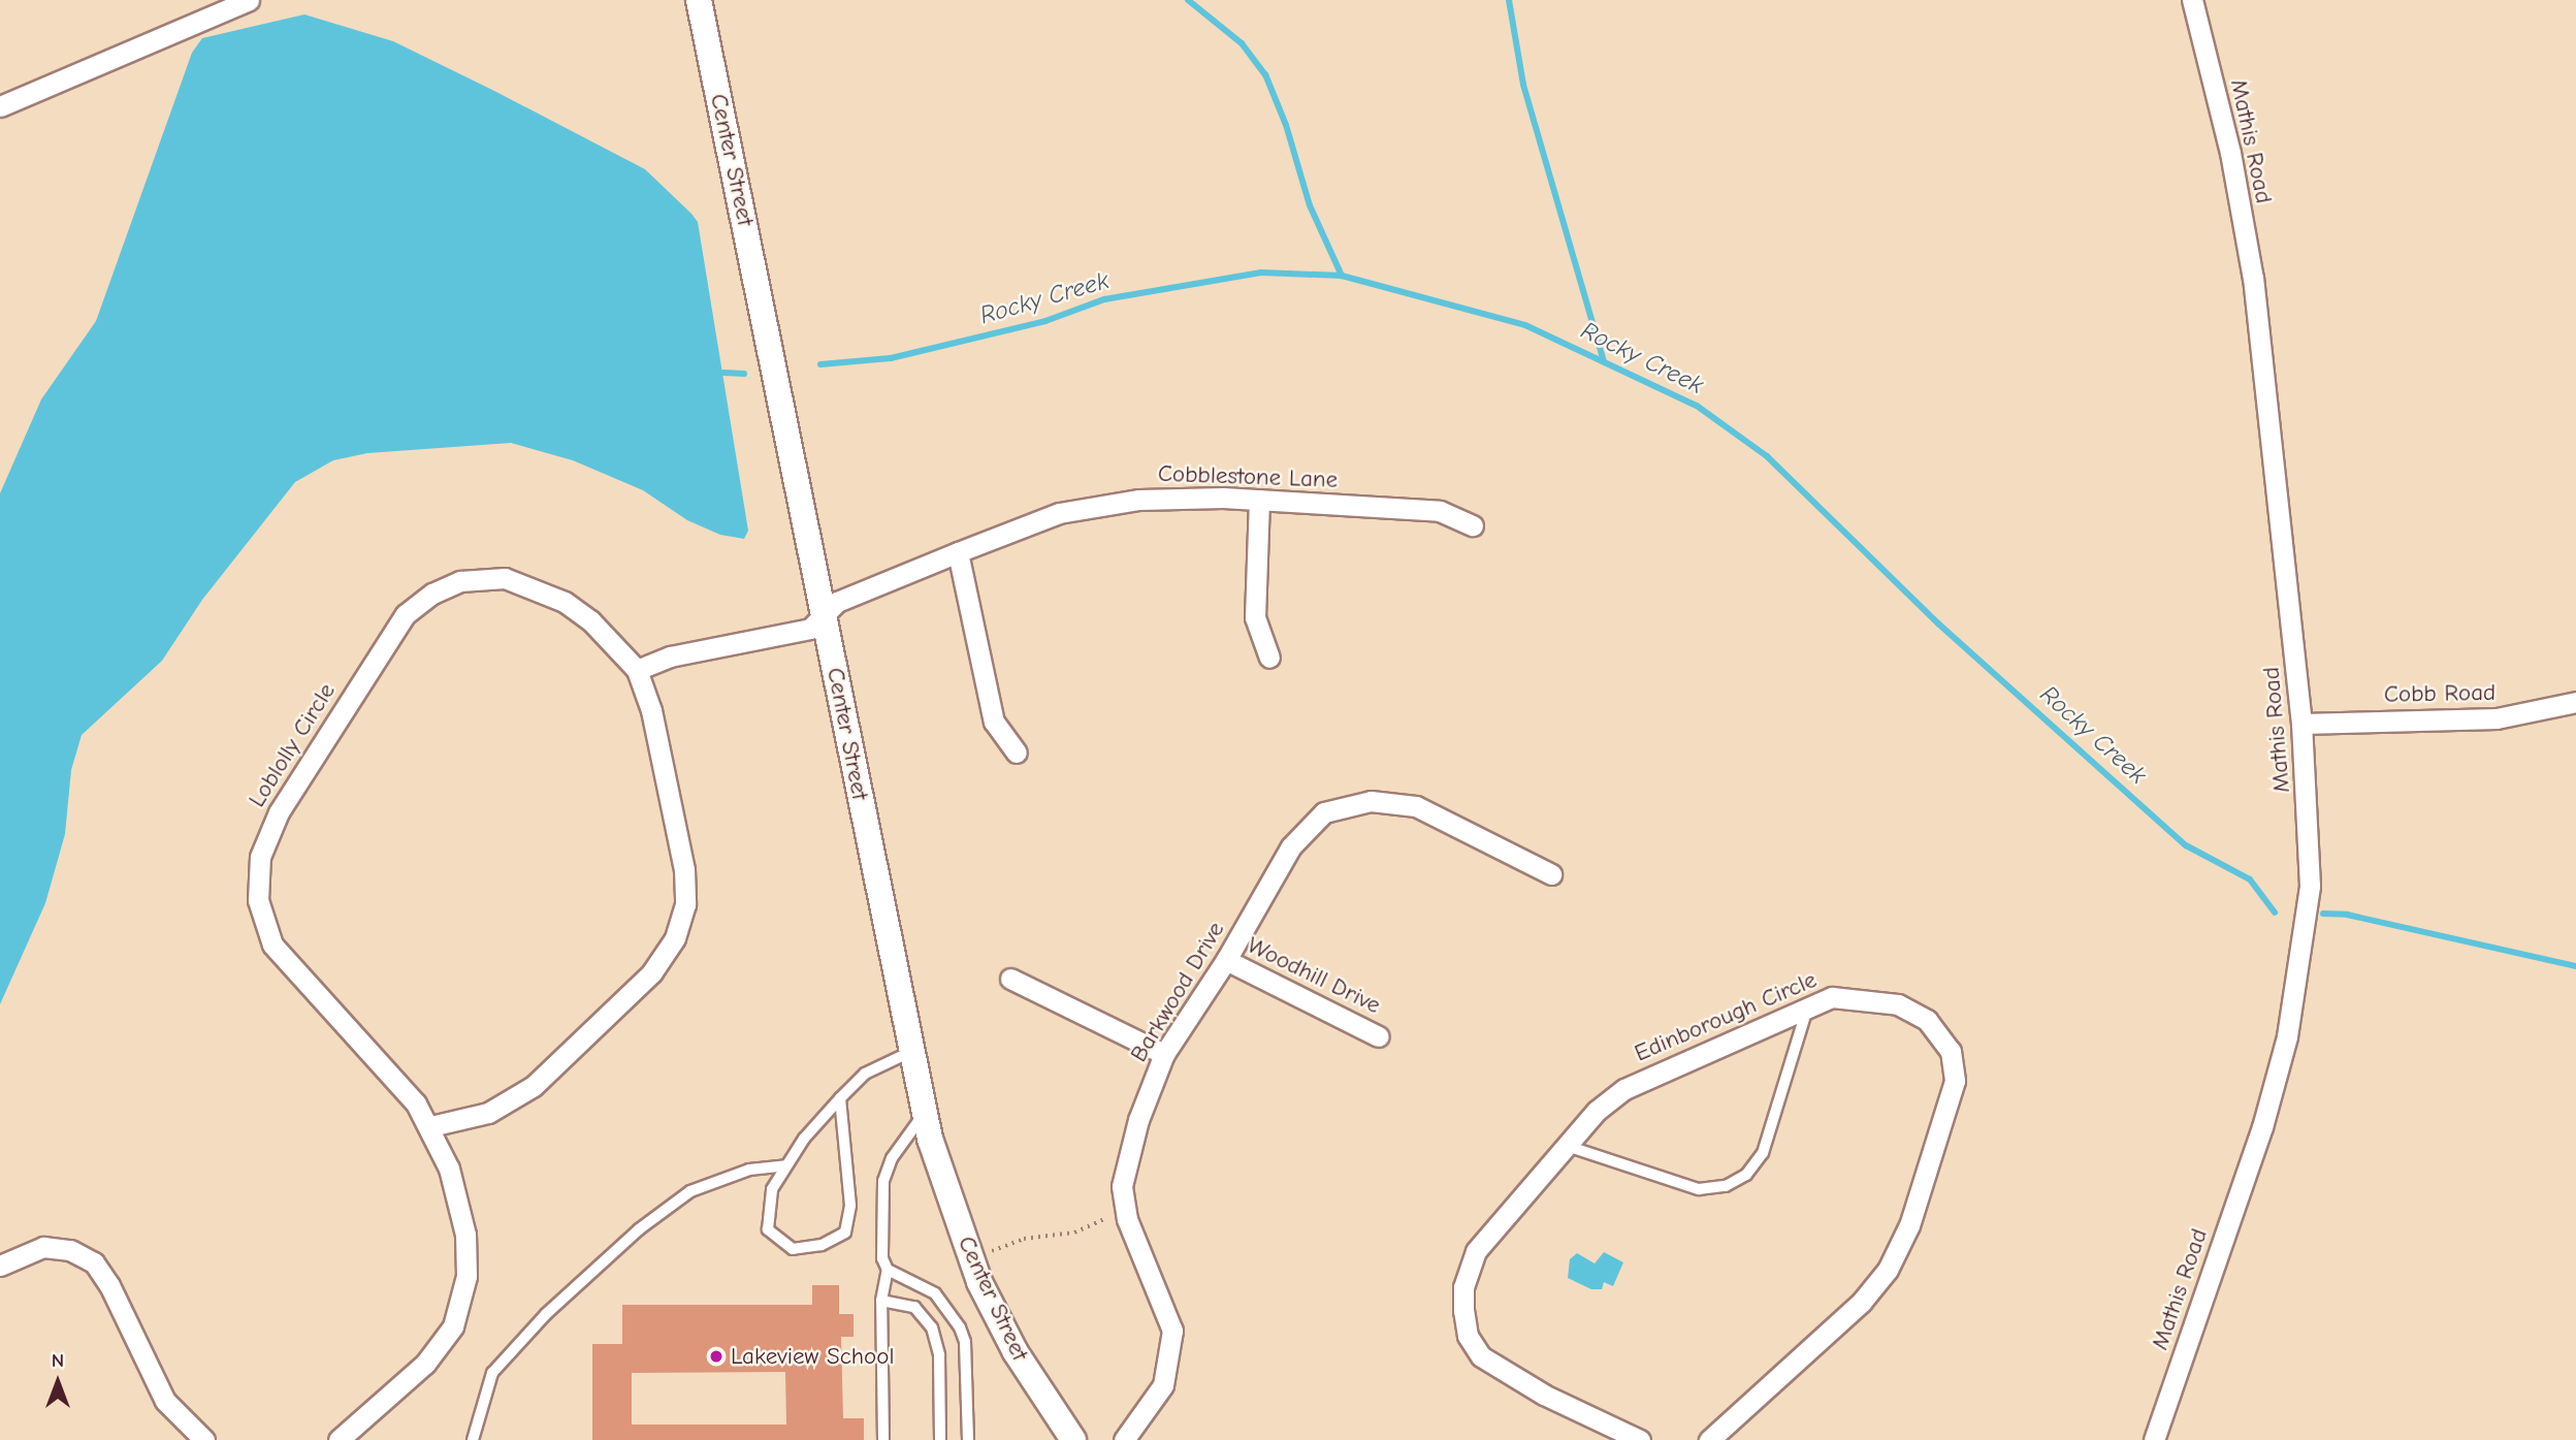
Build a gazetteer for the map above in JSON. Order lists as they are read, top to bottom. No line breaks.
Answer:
{"streets":{"street":["Mathis Road","Center Street","Cobblestone Lane","Cobb Road","Loblolly Circle","Woodhill Drive","Barkwood Drive","Edinborough Circle"]},"crossings":[["Mathis Road","Cobb Road"],["Center Street","Cobblestone Lane"],["Woodhill Drive","Barkwood Drive"]],"water":["Rocky Creek"],"places":["Lakeview School"],"north":"top"}
